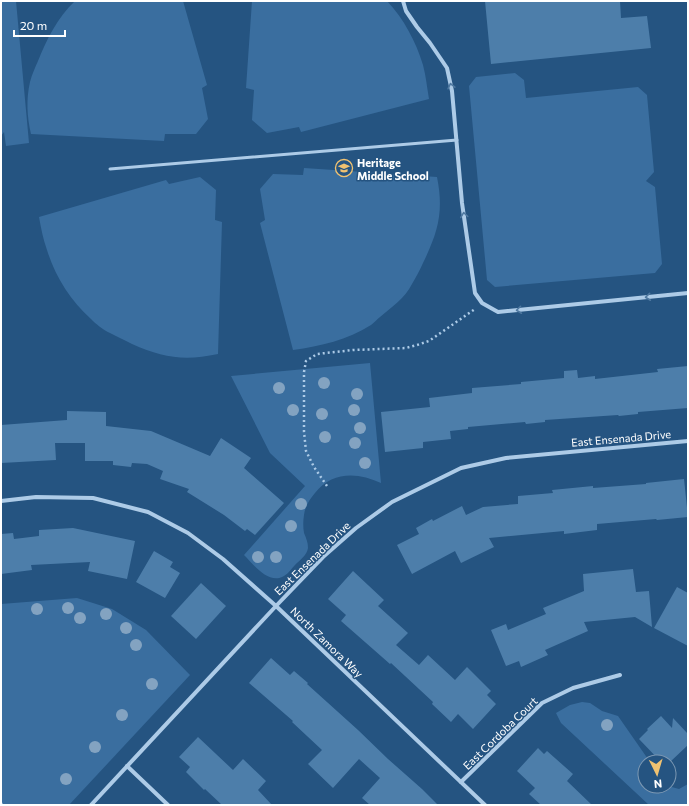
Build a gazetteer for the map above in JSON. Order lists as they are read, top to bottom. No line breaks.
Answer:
{"streets":{"street":["East Ensenada Drive","North Zamora Way","East Cordoba Court"]},"crossings":[["East Ensenada Drive","North Zamora Way"],["North Zamora Way","East Cordoba Court"]],"places":{"school or university":["Heritage Middle School"]},"scale_bar":"20 m","north":"bottom"}
